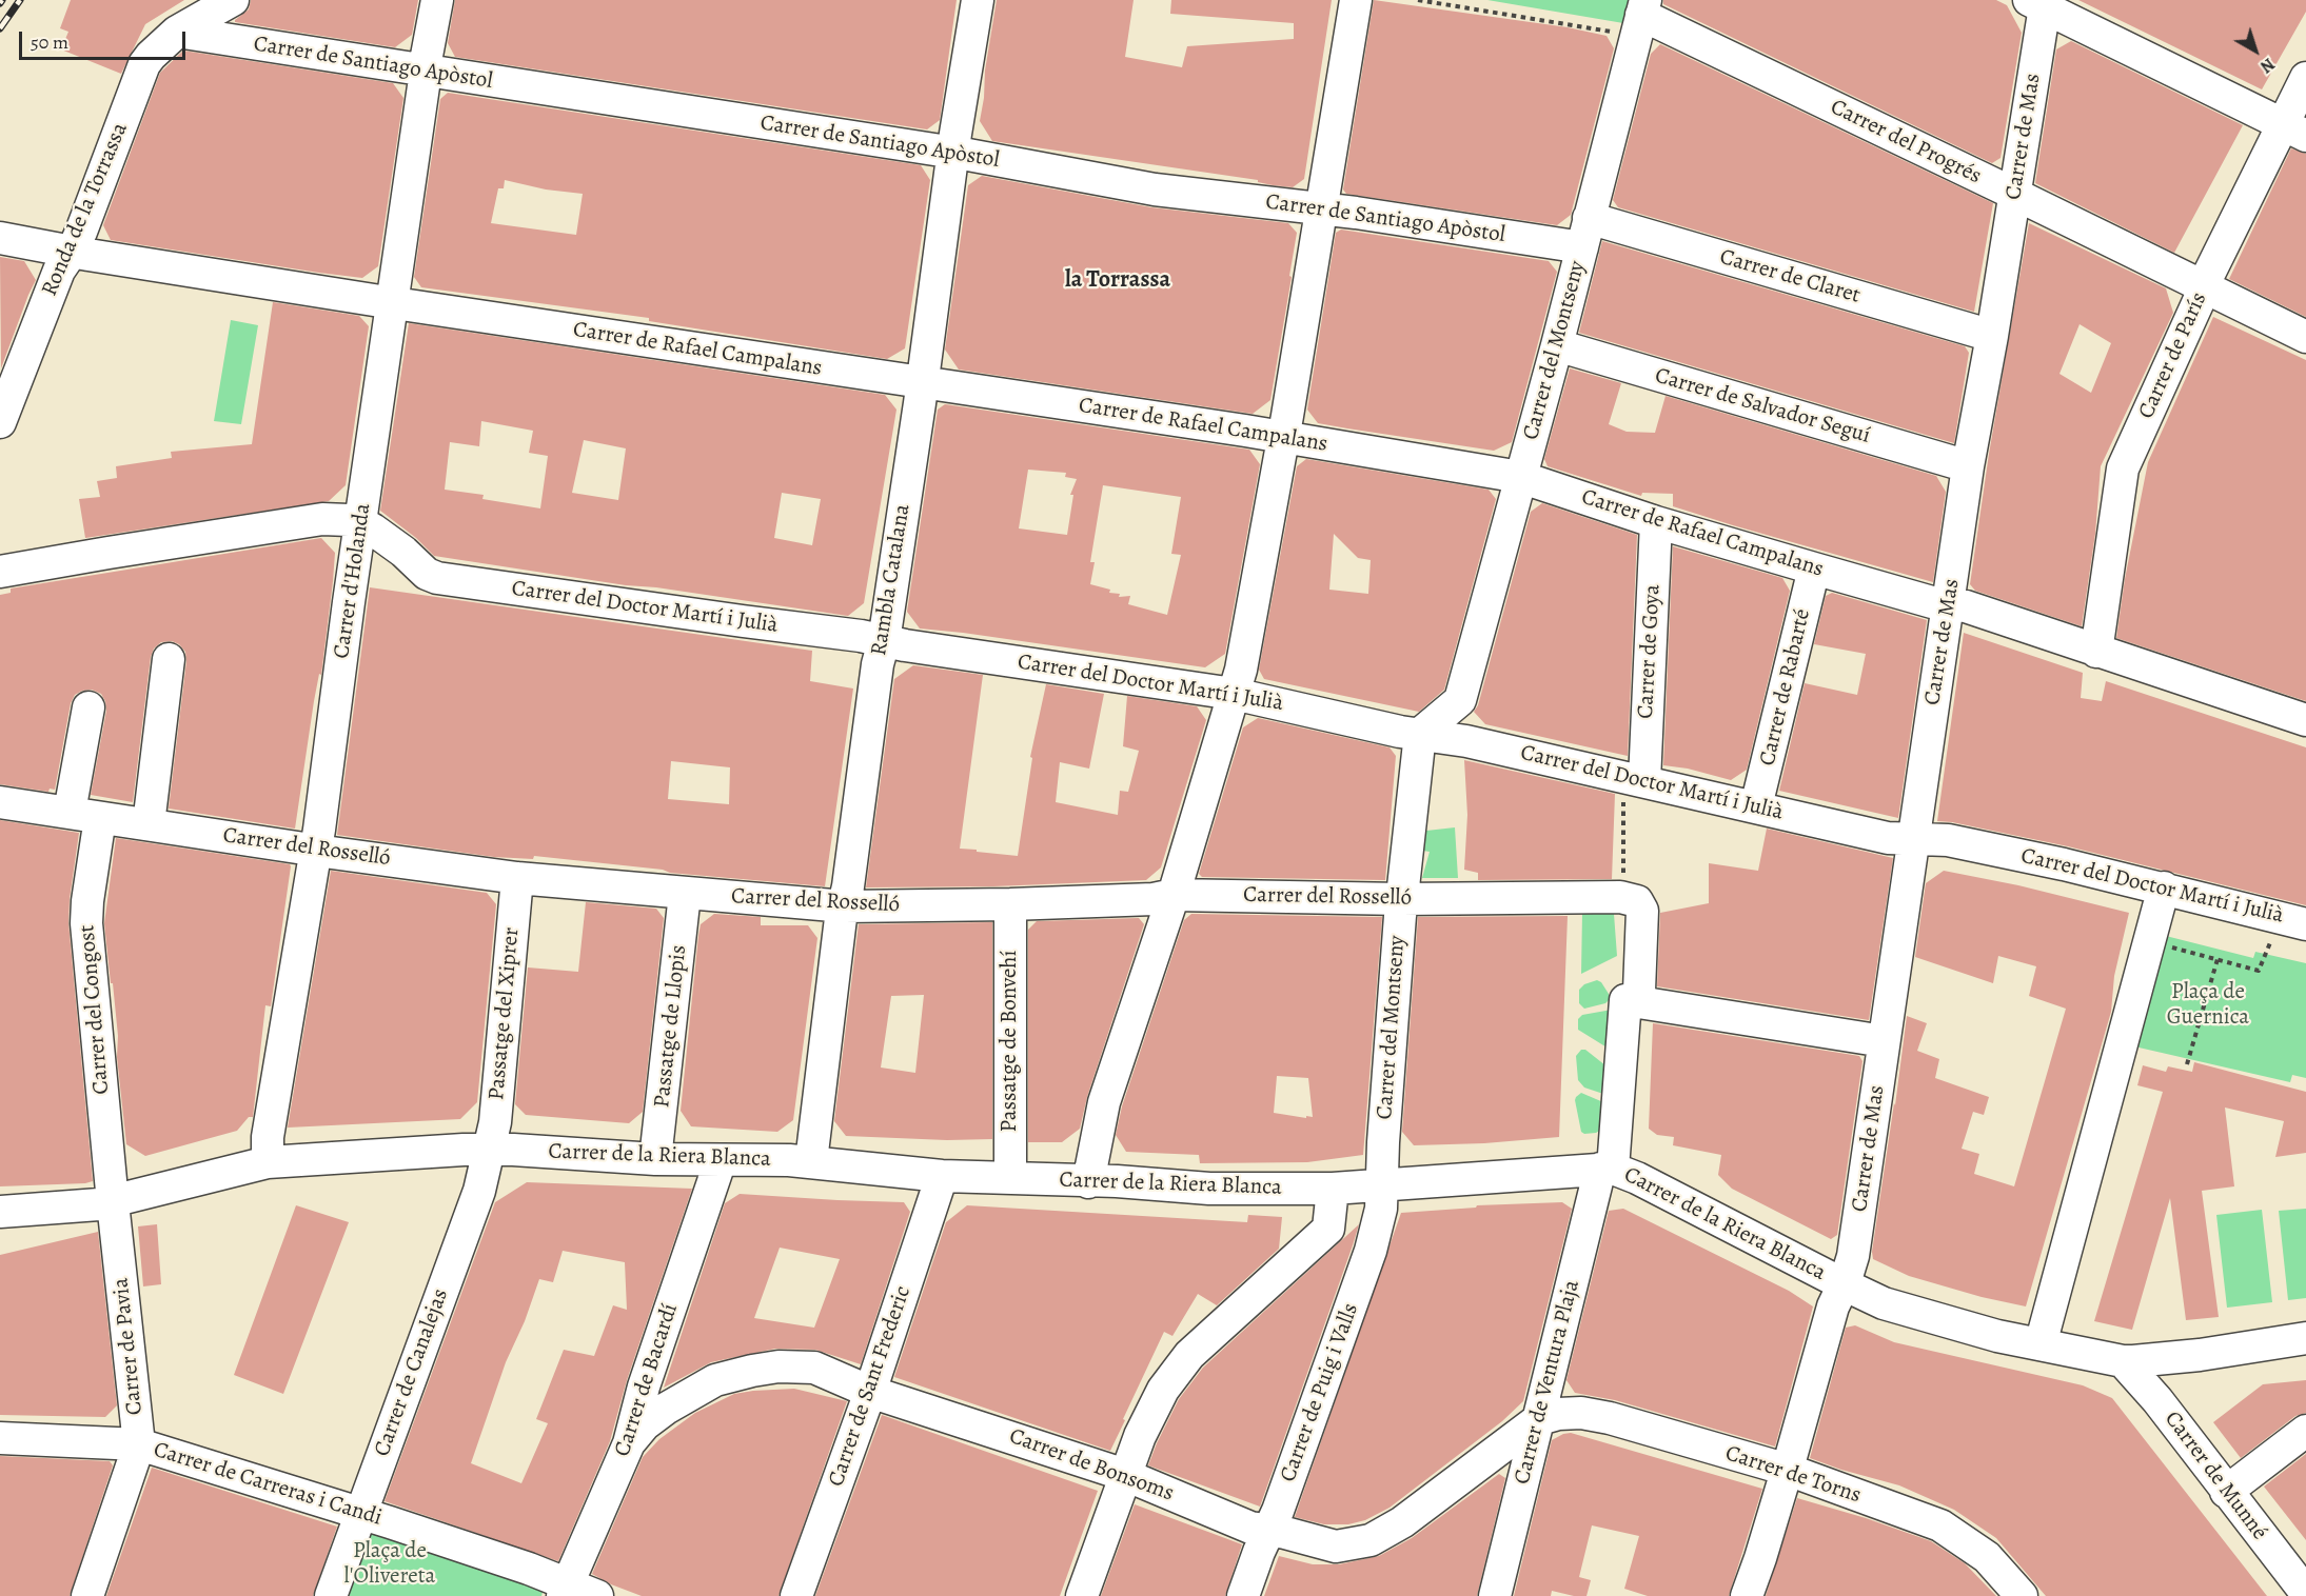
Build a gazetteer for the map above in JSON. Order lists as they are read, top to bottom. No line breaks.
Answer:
{"streets":{"street":["Carrer de Santiago Apòstol","Carrer de Mas","Carrer del Progrés","Ronda de la Torrassa","Carrer de Claret","Carrer de Rafael Campalans","Carrer del Montseny","Carrer de París","Carrer de Salvador Seguí","Rambla Catalana","Carrer d'Holanda","Carrer del Doctor Martí i Julià","Carrer de Goya","Carrer de Rabarté","Carrer del Rosselló","Carrer del Congost","Passatge del Xiprer","Passatge de Llopis","Passatge de Bonvehí","Carrer de la Riera Blanca","Carrer de Pavia","Carrer de Canalejas","Carrer de Bacardí","Carrer de Ventura Plaja","Carrer de Sant Frederic","Carrer de Puig i Valls","Carrer de Bonsoms","Carrer de Torns","Carrer de Munné","Carrer de Carreras i Candi"]},"crossings":[["Carrer de Santiago Apòstol","Ronda de la Torrassa"],["Carrer de Santiago Apòstol","Carrer de Claret"],["Carrer de Santiago Apòstol","Carrer del Montseny"],["Carrer de Santiago Apòstol","Rambla Catalana"],["Carrer de Santiago Apòstol","Carrer d'Holanda"],["Carrer de Mas","Carrer del Progrés"],["Carrer de Mas","Carrer de Claret"],["Carrer de Mas","Carrer de Rafael Campalans"],["Carrer de Mas","Carrer de Salvador Seguí"],["Carrer de Mas","Carrer del Doctor Martí i Julià"],["Carrer de Mas","Carrer de la Riera Blanca"],["Carrer de Mas","Carrer de Torns"],["Carrer del Progrés","Carrer del Montseny"],["Carrer del Progrés","Carrer de París"],["Ronda de la Torrassa","Carrer de Rafael Campalans"],["Carrer de Claret","Carrer del Montseny"],["Carrer de Rafael Campalans","Carrer del Montseny"],["Carrer de Rafael Campalans","Carrer de París"],["Carrer de Rafael Campalans","Rambla Catalana"],["Carrer de Rafael Campalans","Carrer d'Holanda"],["Carrer de Rafael Campalans","Carrer de Goya"],["Carrer de Rafael Campalans","Carrer de Rabarté"],["Carrer del Montseny","Carrer de Salvador Seguí"],["Carrer del Montseny","Carrer del Doctor Martí i Julià"],["Carrer del Montseny","Carrer del Rosselló"],["Carrer del Montseny","Carrer de la Riera Blanca"],["Carrer del Montseny","Carrer de Puig i Valls"],["Rambla Catalana","Carrer del Doctor Martí i Julià"],["Rambla Catalana","Carrer del Rosselló"],["Rambla Catalana","Carrer de la Riera Blanca"],["Carrer d'Holanda","Carrer del Doctor Martí i Julià"],["Carrer d'Holanda","Carrer del Rosselló"],["Carrer d'Holanda","Carrer de la Riera Blanca"],["Carrer del Doctor Martí i Julià","Carrer de Goya"],["Carrer del Doctor Martí i Julià","Carrer de Rabarté"],["Carrer del Rosselló","Carrer del Congost"],["Carrer del Rosselló","Passatge del Xiprer"],["Carrer del Rosselló","Passatge de Llopis"],["Carrer del Rosselló","Passatge de Bonvehí"],["Carrer del Congost","Carrer de la Riera Blanca"],["Carrer del Congost","Carrer de Pavia"],["Passatge del Xiprer","Carrer de la Riera Blanca"],["Passatge del Xiprer","Carrer de Canalejas"],["Passatge de Llopis","Carrer de la Riera Blanca"],["Passatge de Bonvehí","Carrer de la Riera Blanca"],["Carrer de la Riera Blanca","Carrer de Pavia"],["Carrer de la Riera Blanca","Carrer de Canalejas"],["Carrer de la Riera Blanca","Carrer de Bacardí"],["Carrer de la Riera Blanca","Carrer de Ventura Plaja"],["Carrer de la Riera Blanca","Carrer de Sant Frederic"],["Carrer de la Riera Blanca","Carrer de Puig i Valls"],["Carrer de la Riera Blanca","Carrer de Munné"],["Carrer de Pavia","Carrer de Carreras i Candi"],["Carrer de Canalejas","Carrer de Carreras i Candi"],["Carrer de Bacardí","Carrer de Bonsoms"],["Carrer de Bacardí","Carrer de Carreras i Candi"],["Carrer de Ventura Plaja","Carrer de Bonsoms"],["Carrer de Ventura Plaja","Carrer de Torns"],["Carrer de Sant Frederic","Carrer de Bonsoms"],["Carrer de Puig i Valls","Carrer de Bonsoms"],["Carrer de Bonsoms","Carrer de Torns"]],"districts":["la Torrassa"],"parks":["Plaça de Guernica","Plaça de l'Olivereta"],"scale_bar":"50 m","north":"bottom right"}
